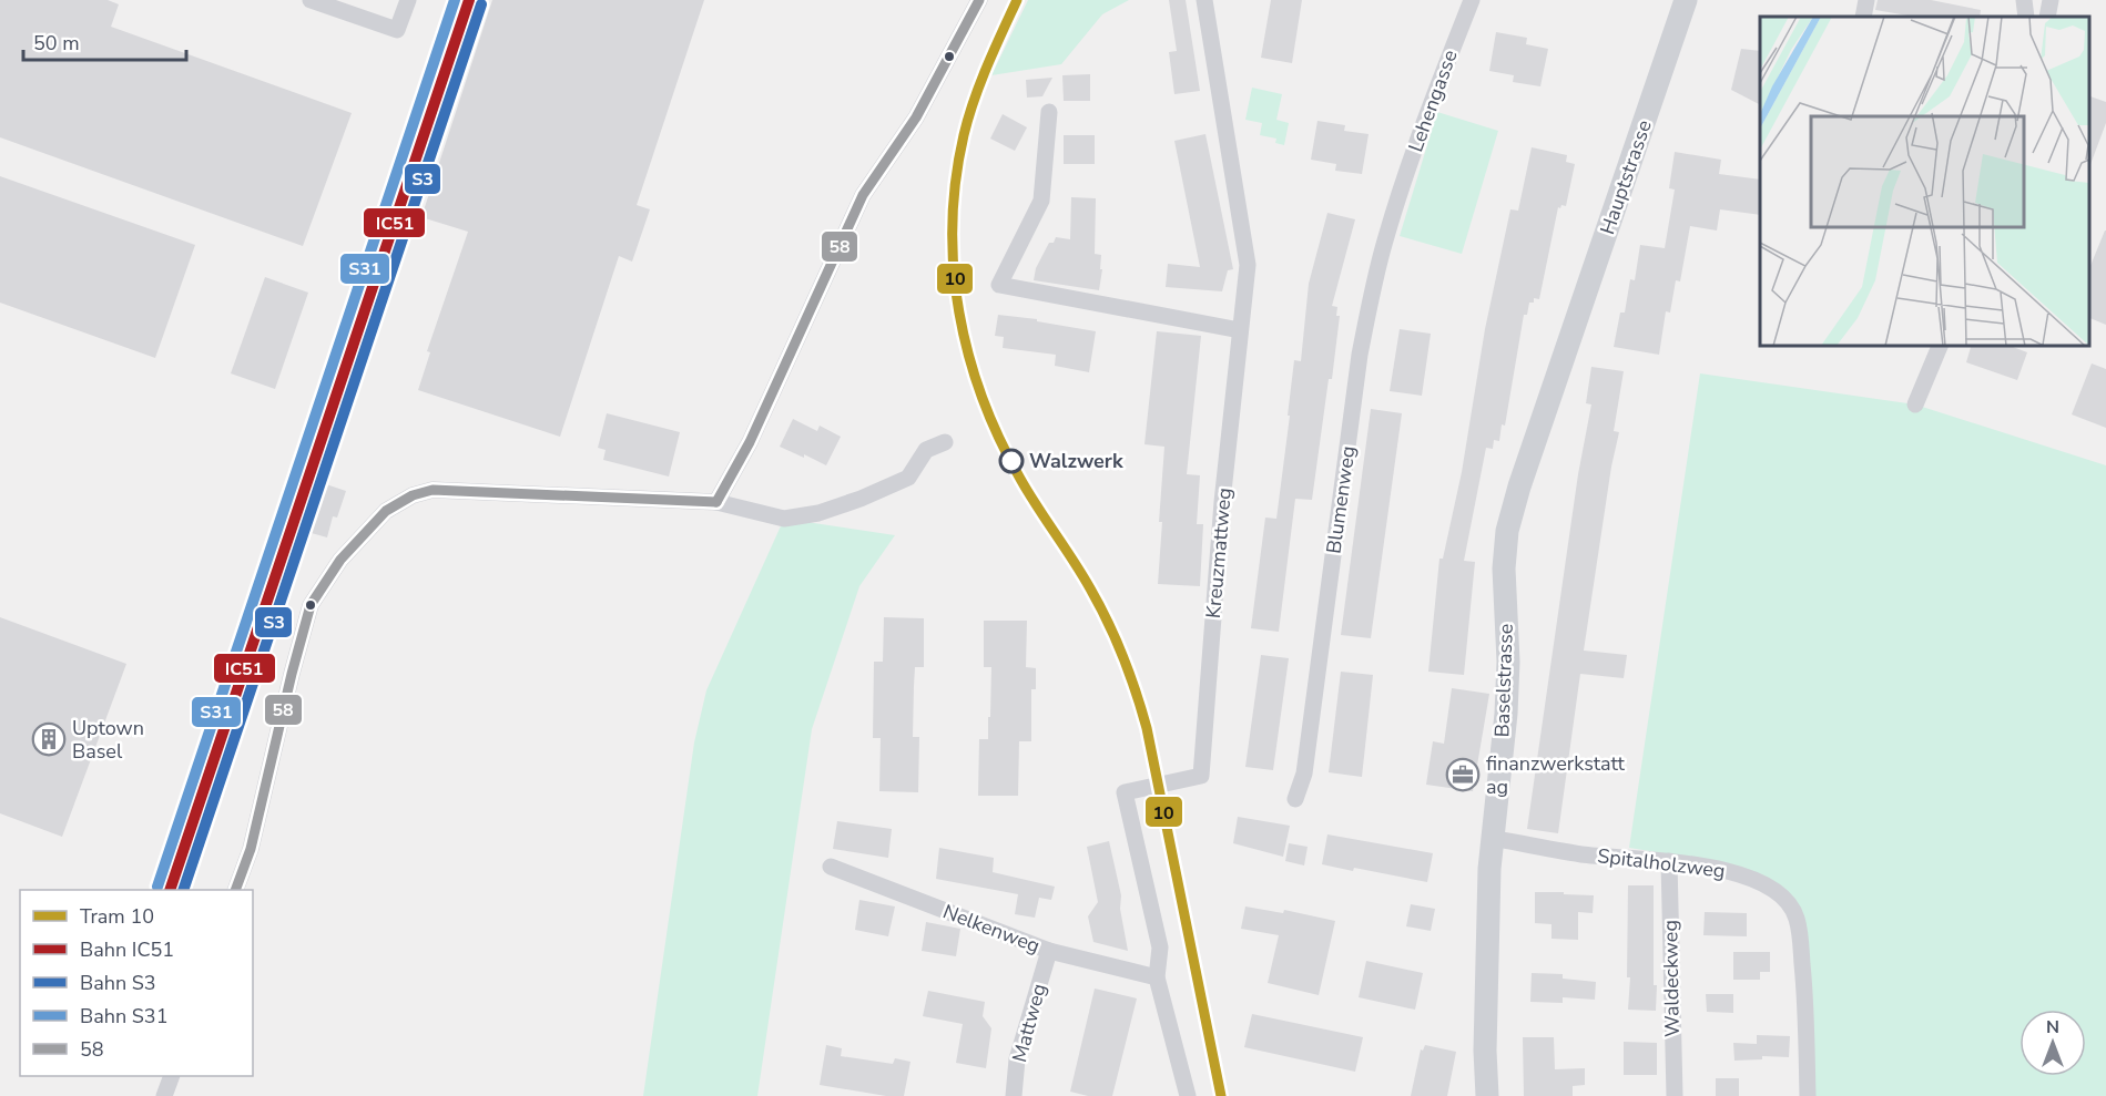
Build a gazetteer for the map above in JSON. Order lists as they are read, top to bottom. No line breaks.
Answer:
{"streets":{"main road":["Hauptstrasse","Baselstrasse"],"street":["Lehengasse","Blumenweg","Kreuzmattweg","Spitalholzweg","Nelkenweg","Waldeckweg","Mattweg"]},"crossings":[["Lehengasse","Blumenweg"],["Hauptstrasse","Baselstrasse"],["Kreuzmattweg","Nelkenweg"],["Baselstrasse","Spitalholzweg"],["Spitalholzweg","Waldeckweg"],["Nelkenweg","Mattweg"]],"places":{"other":["Walzwerk"],"building":["Uptown Basel"],"office":["finanzwerkstatt ag"]},"lines":["tram line 10","rail line IC51","rail line S31","transit line 58","rail line S3"],"legend":["Tram 10","Bahn IC51","Bahn S3","Bahn S31","58"],"scale_bar":"50 m","north":"top"}
